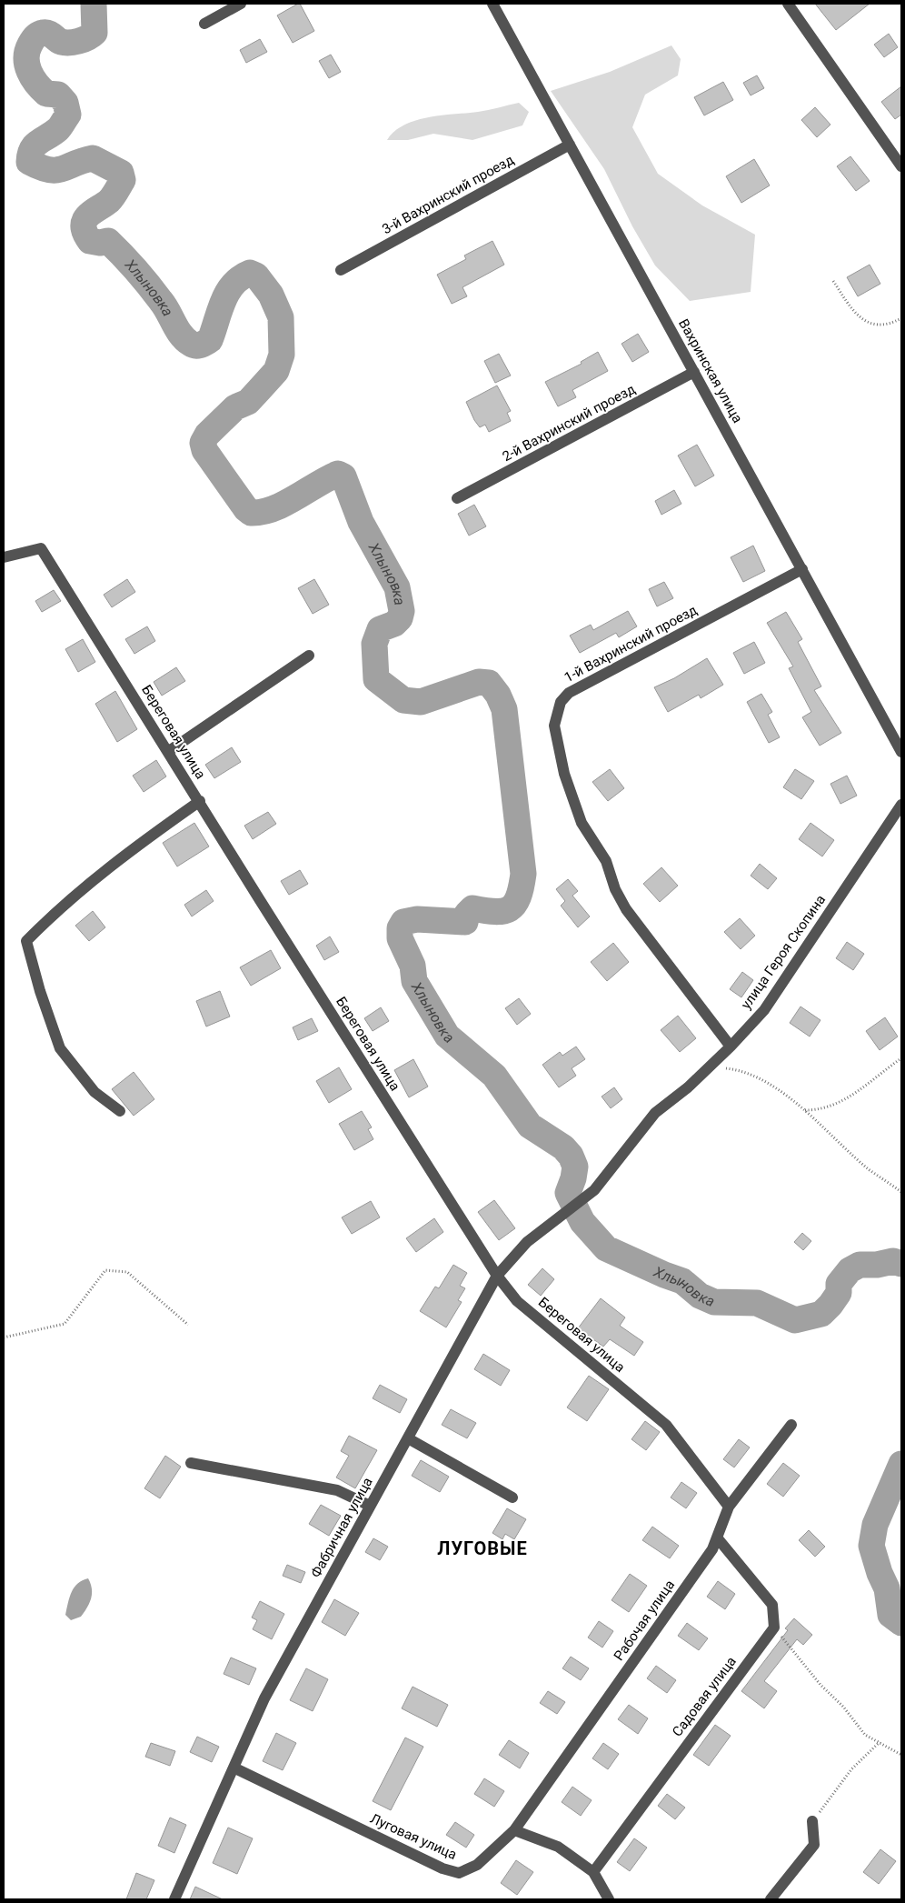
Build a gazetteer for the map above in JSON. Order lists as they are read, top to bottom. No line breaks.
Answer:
{"streets":{"street":["3-й Вахринский проезд","Вахринская улица","2-й Вахринский проезд","1-й Вахринский проезд","Береговая улица","улица Героя Скопина","Фабричная улица","Рабочая улица","Садовая улица","Луговая улица"]},"crossings":[["3-й Вахринский проезд","Вахринская улица"],["Вахринская улица","2-й Вахринский проезд"],["Вахринская улица","1-й Вахринский проезд"],["1-й Вахринский проезд","улица Героя Скопина"],["Береговая улица","Фабричная улица"],["Береговая улица","Рабочая улица"],["улица Героя Скопина","Фабричная улица"],["Фабричная улица","Луговая улица"],["Рабочая улица","Луговая улица"]],"districts":["ЛУГОВЫЕ"],"water":["Хлыновка"]}
